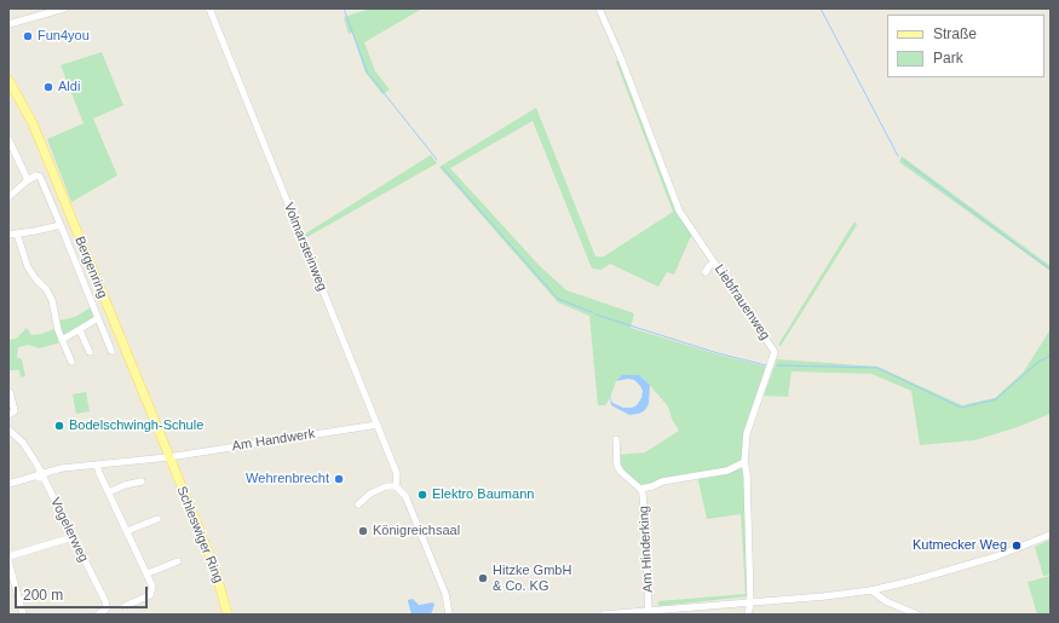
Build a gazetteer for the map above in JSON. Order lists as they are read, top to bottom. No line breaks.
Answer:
{"streets":{"main road":["Bergenring","Schleswiger Ring"],"street":["Volmarsteinweg","Liebfrauenweg","Am Handwerk","Vogelerweg","Am Hinderking"]},"crossings":[["Volmarsteinweg","Am Handwerk"],["Bergenring","Am Handwerk"],["Bergenring","Schleswiger Ring"],["Liebfrauenweg","Am Hinderking"],["Am Handwerk","Vogelerweg"],["Am Handwerk","Schleswiger Ring"]],"places":["Fun4you","Aldi","Bodelschwingh-Schule","Wehrenbrecht","Elektro Baumann","Königreichsaal","Kutmecker Weg","Hitzke GmbH & Co. KG"],"legend":["Straße","Park"],"scale_bar":"200 m"}
